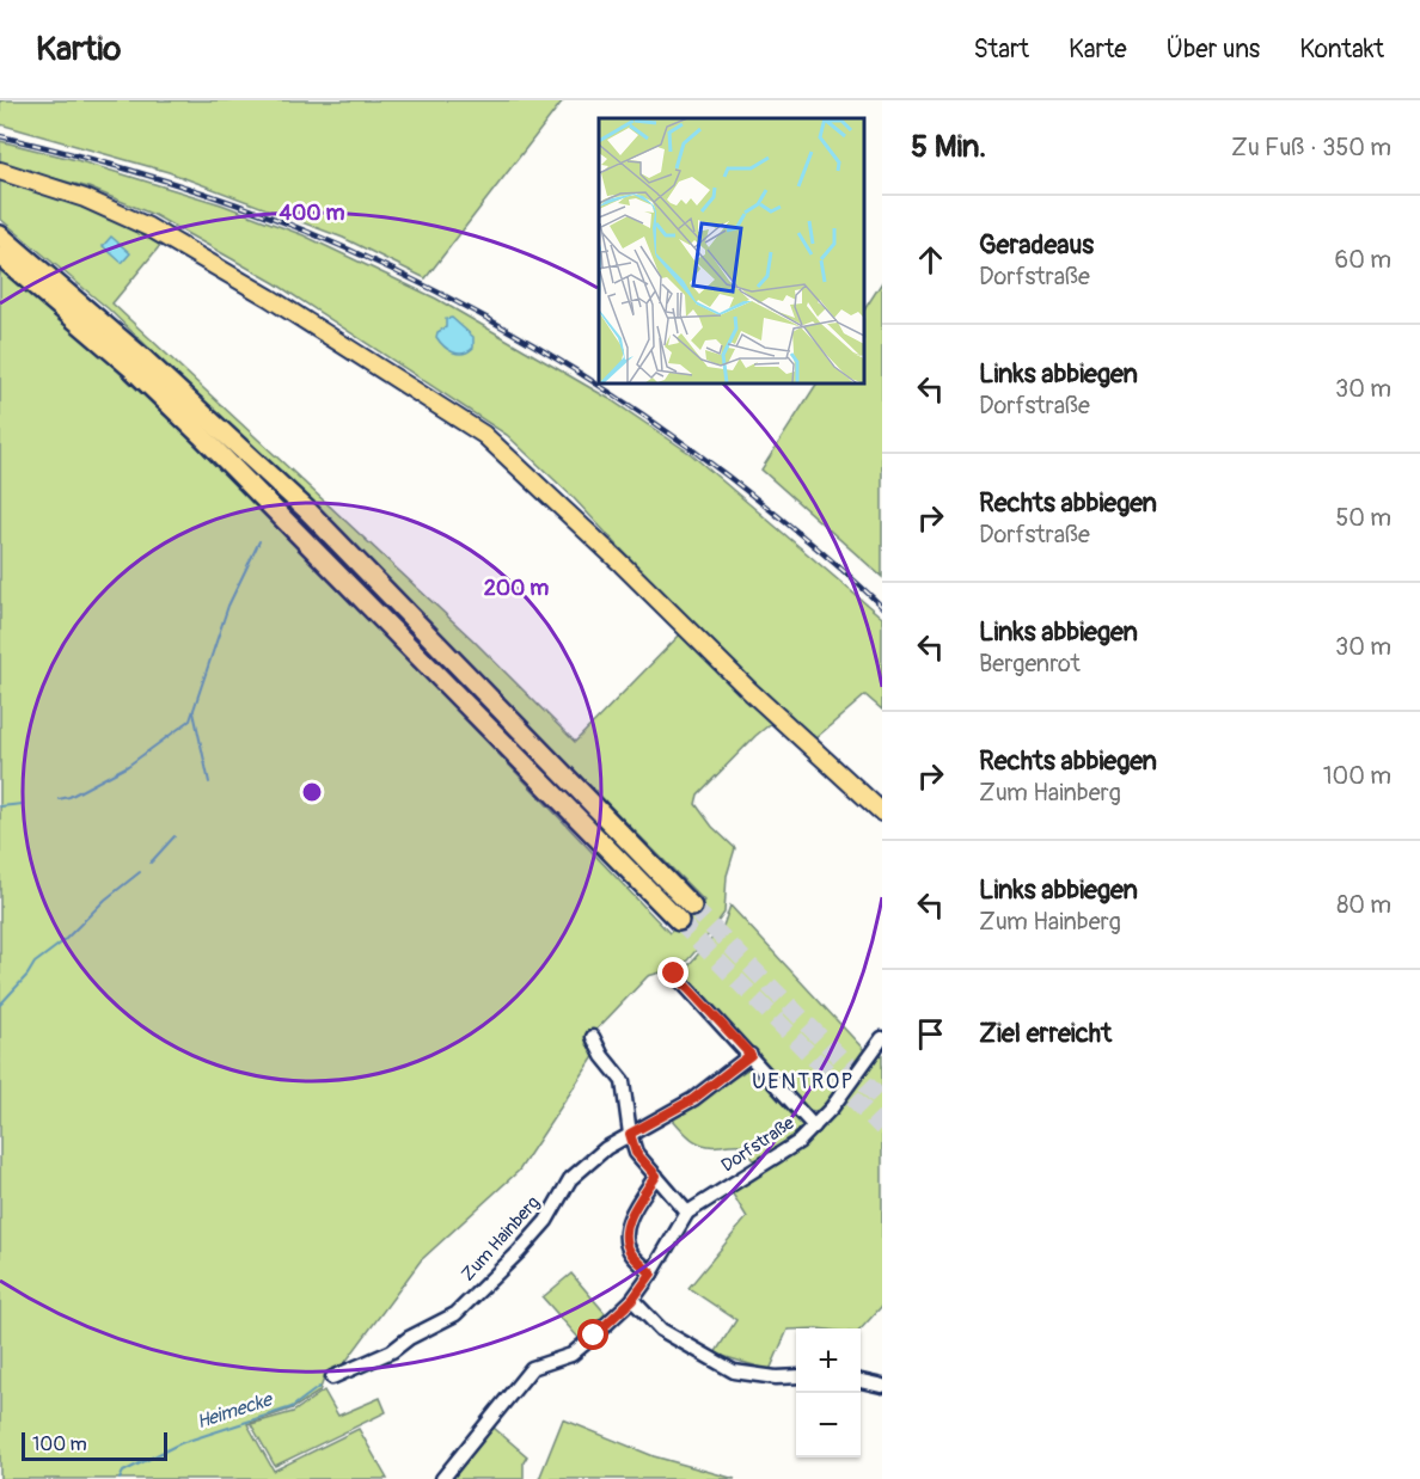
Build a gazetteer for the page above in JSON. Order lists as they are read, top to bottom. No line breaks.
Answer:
{"streets":{"street":["Dorfstraße","Zum Hainberg"]},"districts":["UENTROP"],"water":["Heimecke"],"scale_bar":"100 m","page":{"header":"Kartio","nav":["Start","Karte","Über uns","Kontakt"],"heading":["5 Min.","Zu Fuß · 350 m"],"list":[["Geradeaus","Dorfstraße","60 m"],["Links abbiegen","Dorfstraße","30 m"],["Rechts abbiegen","Dorfstraße","50 m"],["Links abbiegen","Bergenrot","30 m"],["Rechts abbiegen","Zum Hainberg","100 m"],["Links abbiegen","Zum Hainberg","80 m"],"Ziel erreicht"],"map_buttons":["+","−"],"scale":"100 m"},"rings":["400 m","200 m"]}
